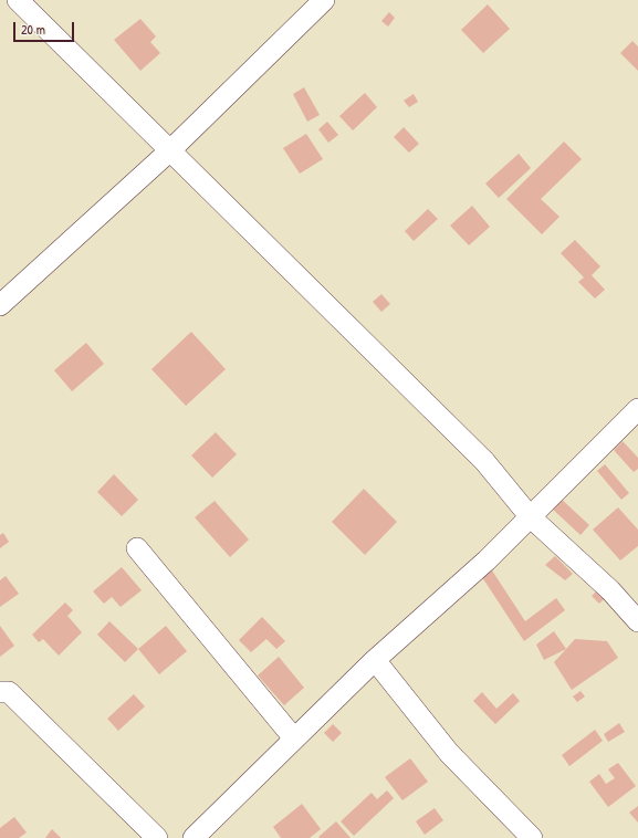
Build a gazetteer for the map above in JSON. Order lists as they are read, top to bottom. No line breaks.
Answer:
{"scale_bar":"20 m"}
